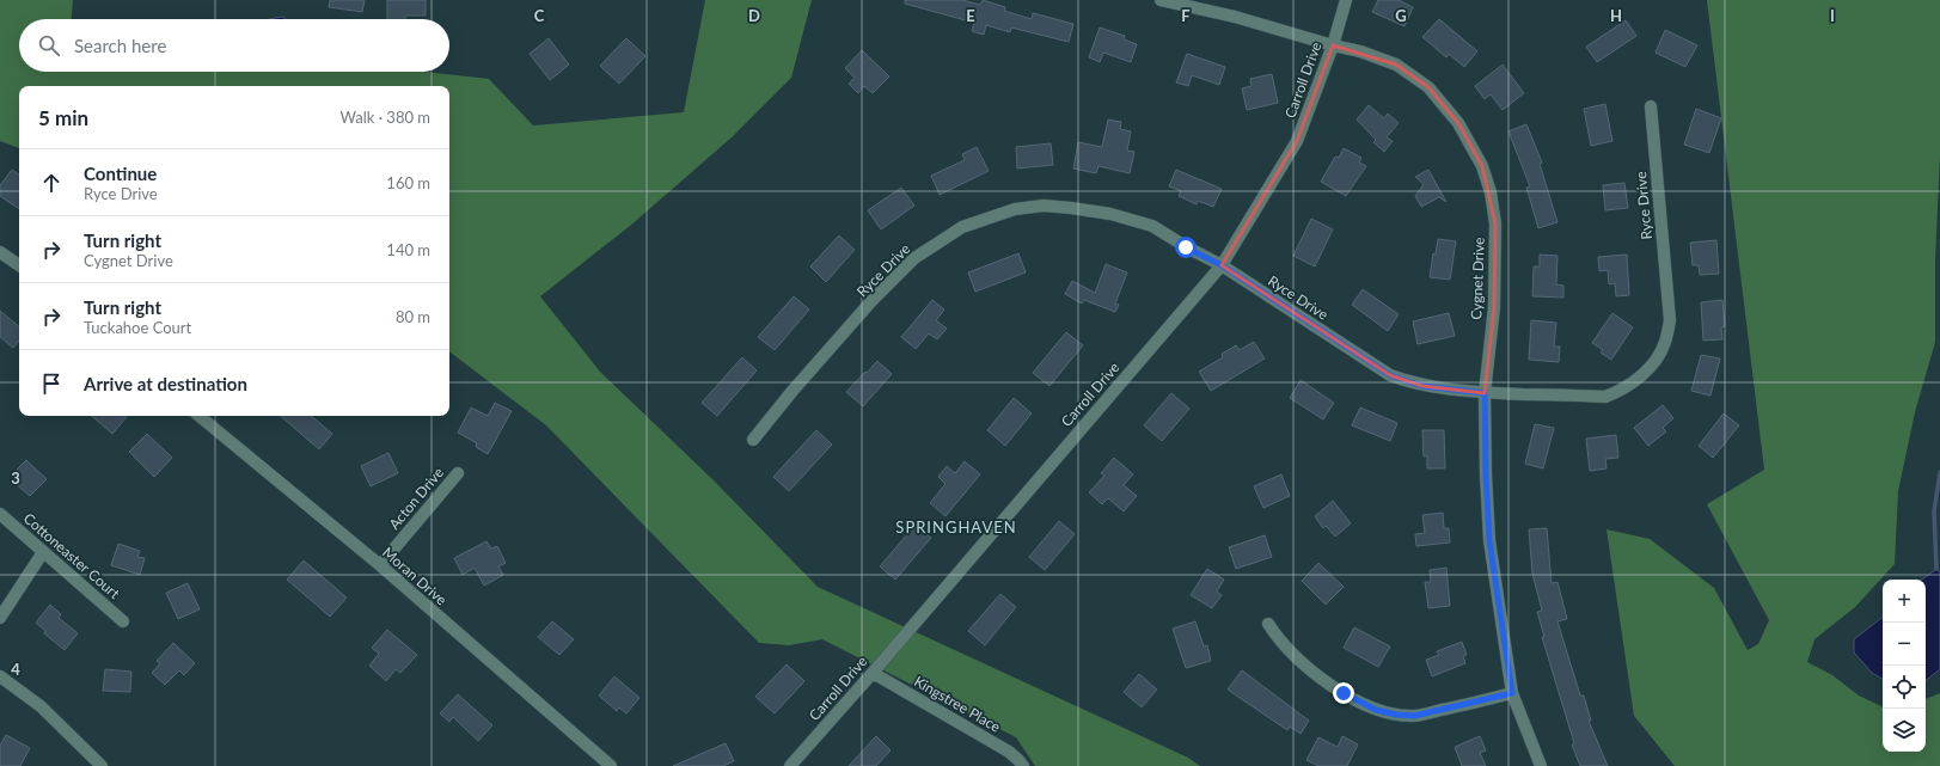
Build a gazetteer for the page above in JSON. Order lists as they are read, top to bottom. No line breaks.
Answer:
{"streets":{"street":["Carroll Drive","Ryce Drive","Cygnet Drive","Acton Drive","Cottoneaster Court","Moran Drive","Kingstree Place"]},"crossings":[["Carroll Drive","Ryce Drive"],["Carroll Drive","Cygnet Drive"],["Carroll Drive","Kingstree Place"],["Ryce Drive","Cygnet Drive"],["Acton Drive","Moran Drive"]],"districts":["SPRINGHAVEN"],"page":{"search":"Search here","heading":["5 min","Walk · 380 m"],"list":[["Continue","Ryce Drive","160 m"],["Turn right","Cygnet Drive","140 m"],["Turn right","Tuckahoe Court","80 m"],"Arrive at destination"],"map_buttons":["+","−"]},"grid":{"columns":["C","D","E","F","G","H","I"],"rows":["3","4"]}}
